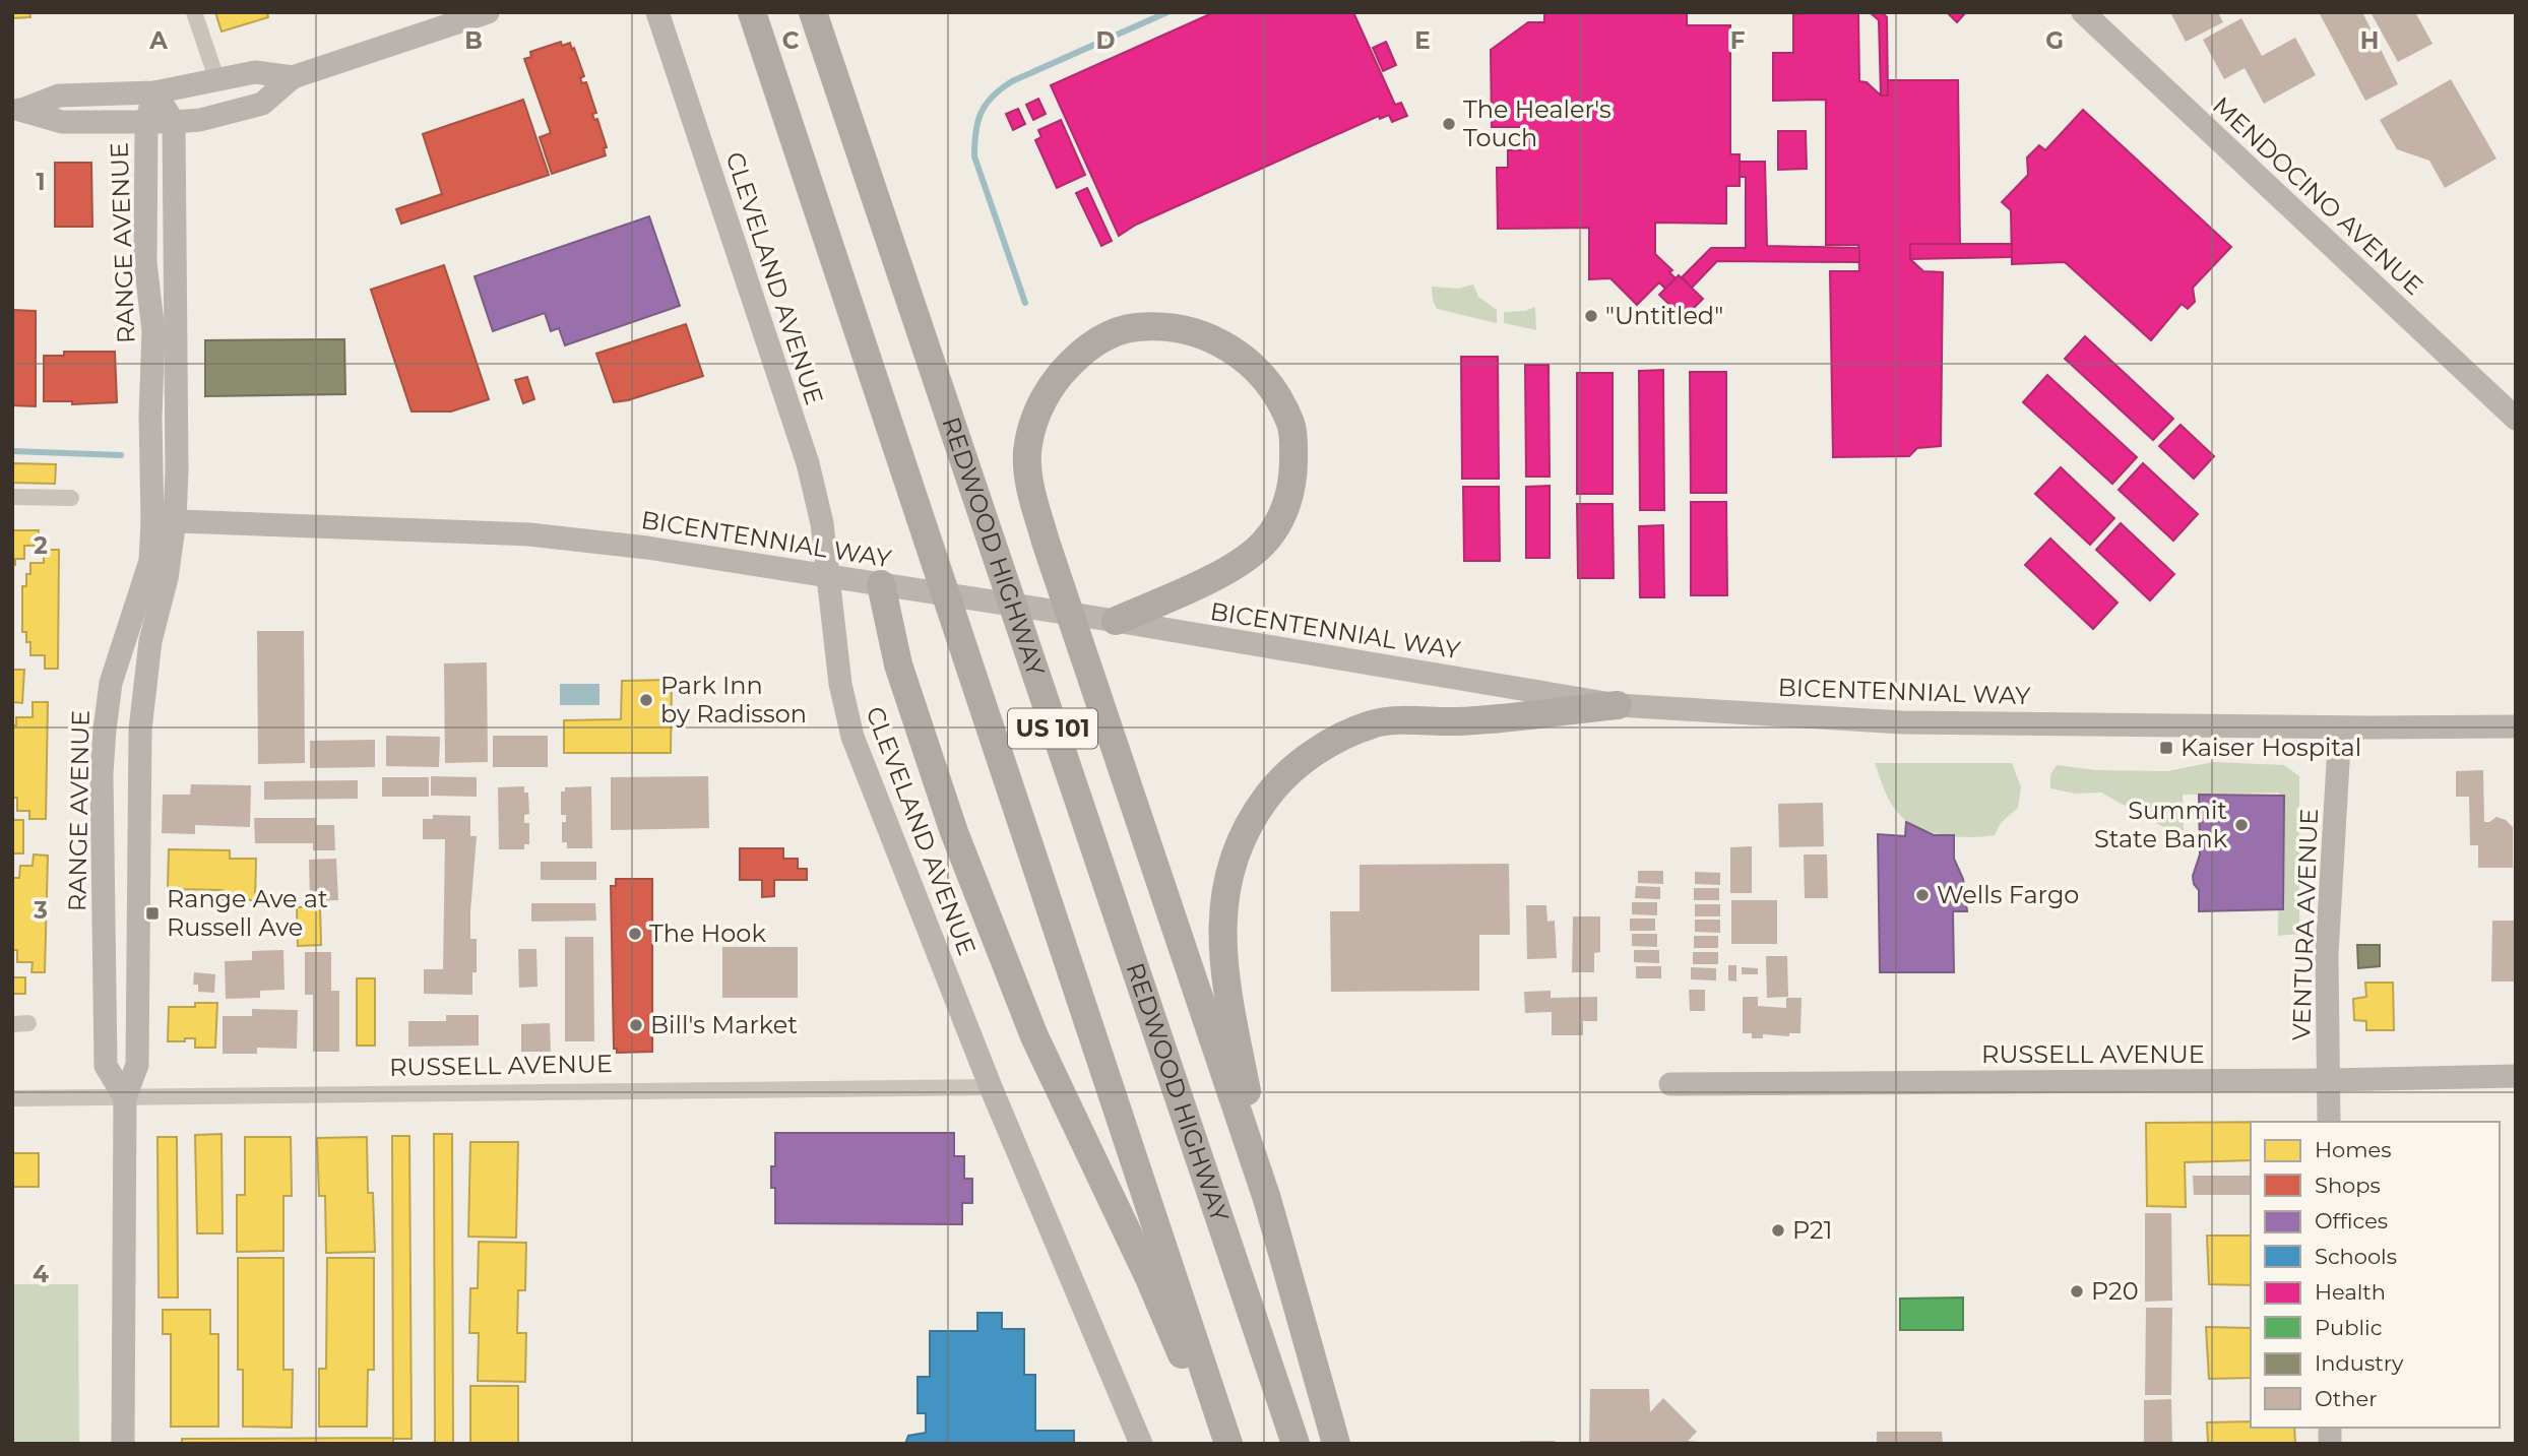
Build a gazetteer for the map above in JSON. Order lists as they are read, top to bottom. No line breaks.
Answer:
{"streets":{"highway":["REDWOOD HIGHWAY","US 101"],"main road":["MENDOCINO AVENUE","RANGE AVENUE","CLEVELAND AVENUE","BICENTENNIAL WAY","VENTURA AVENUE","RUSSELL AVENUE"]},"crossings":[["RANGE AVENUE","BICENTENNIAL WAY"],["RANGE AVENUE","RUSSELL AVENUE"],["CLEVELAND AVENUE","RUSSELL AVENUE"],["BICENTENNIAL WAY","VENTURA AVENUE"],["VENTURA AVENUE","RUSSELL AVENUE"]],"places":{"other":["The Healer's Touch","\"Untitled\"","Park Inn by Radisson","Summit State Bank","Wells Fargo","The Hook","Bill's Market","P21","P20"],"transit":["Kaiser Hospital","Range Ave at Russell Ave"]},"legend":["Homes","Shops","Offices","Schools","Health","Public","Industry","Other"],"grid":{"columns":["A","B","C","D","E","F","G","H"],"rows":["1","2","3","4"]}}
